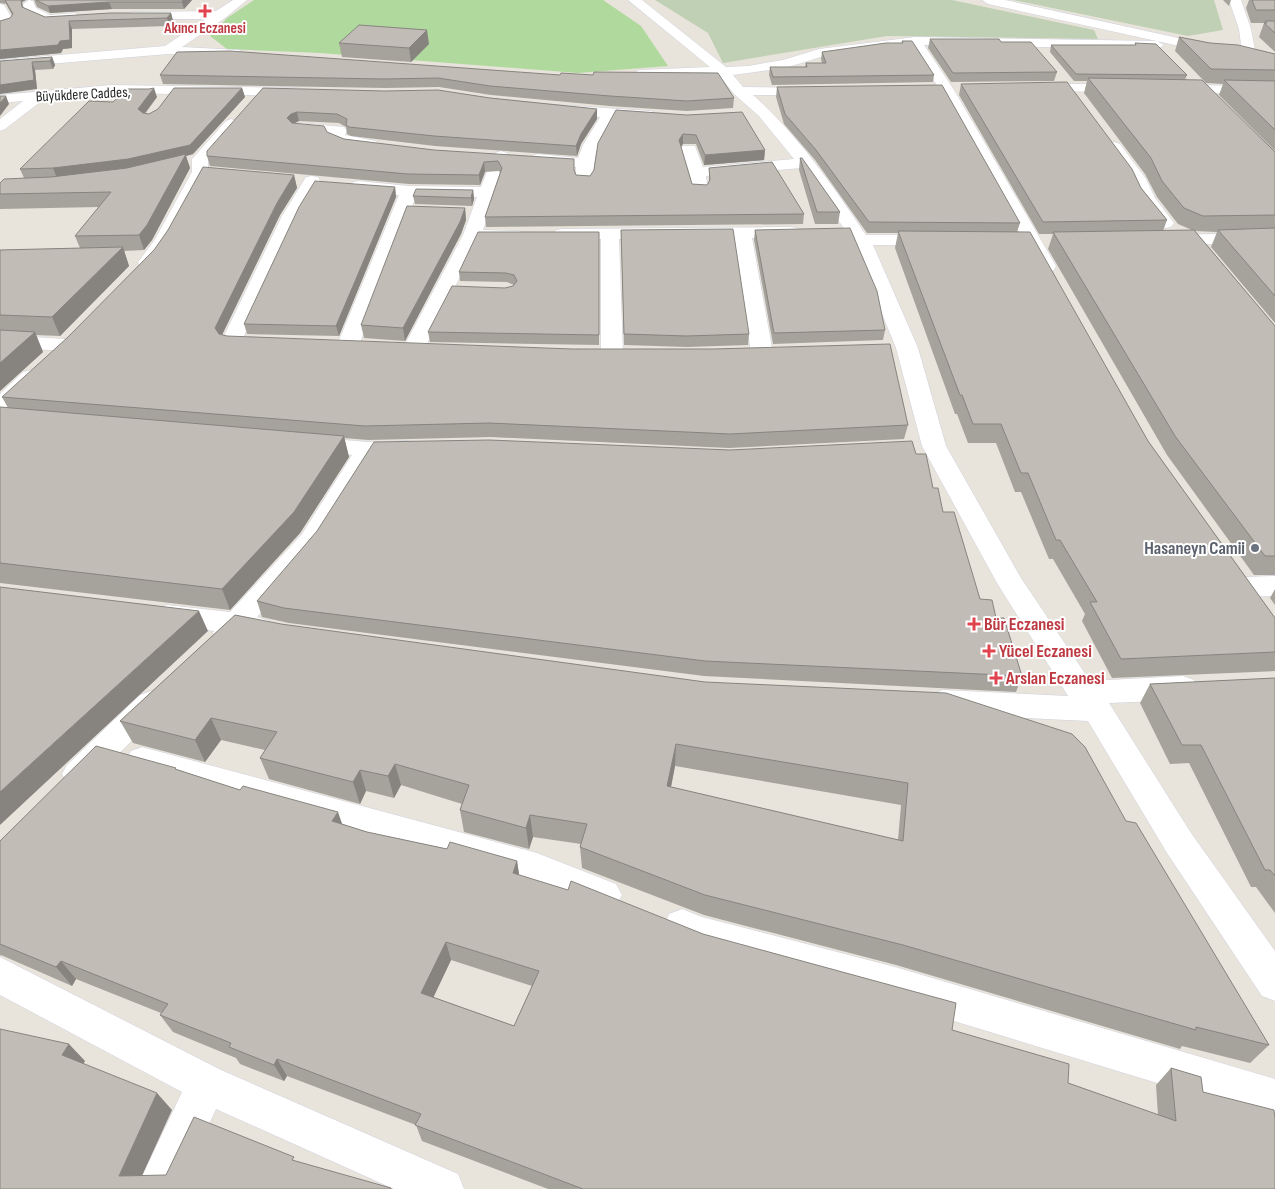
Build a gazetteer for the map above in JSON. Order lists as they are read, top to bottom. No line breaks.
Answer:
{"streets":{"street":["Büyükdere Caddes,"]},"places":{"health":["Akıncı Eczanesi","Bür Eczanesi","Yücel Eczanesi","Arslan Eczanesi"],"other":["Hasaneyn Camii"]}}
